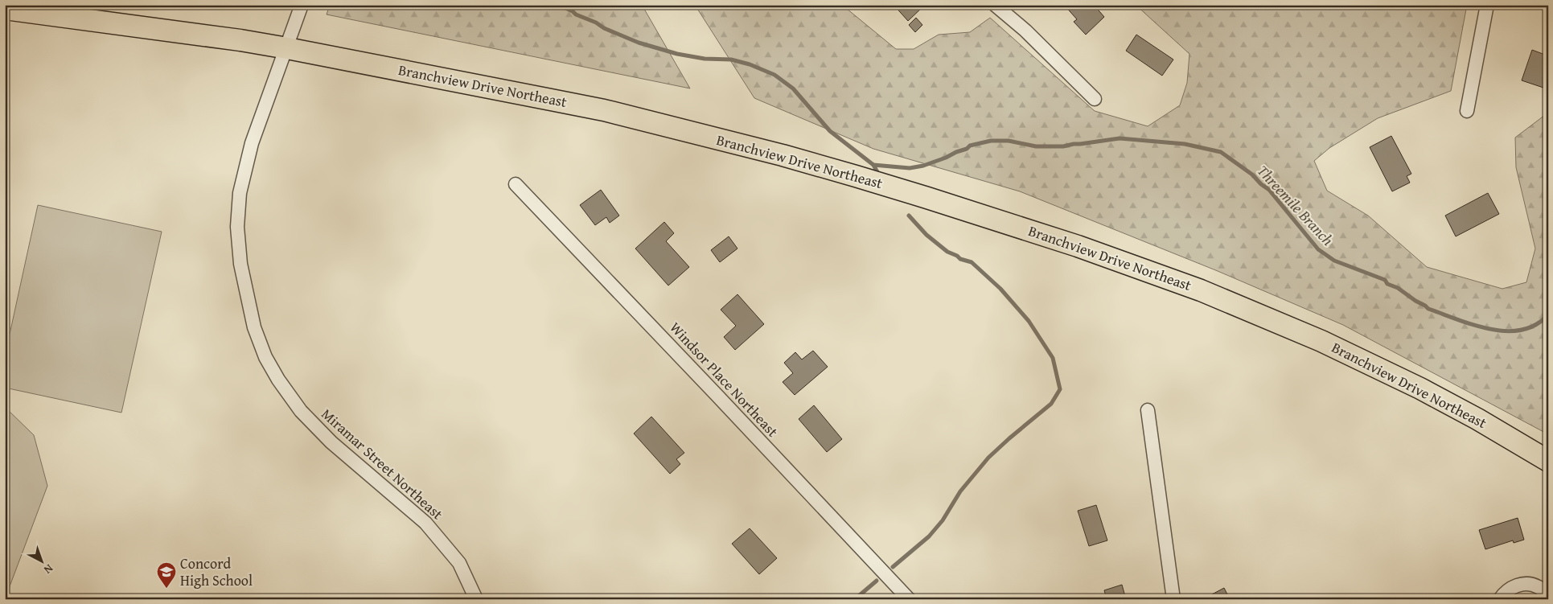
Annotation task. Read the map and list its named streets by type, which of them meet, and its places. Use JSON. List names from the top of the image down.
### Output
{
  "streets": {
    "main road": ["Branchview Drive Northeast"],
    "street": ["Windsor Place Northeast", "Miramar Street Northeast"]
  },
  "crossings": [
    ["Branchview Drive Northeast", "Miramar Street Northeast"]
  ],
  "water": ["Threemile Branch"],
  "places": {
    "school or university": ["Concord High School"]
  },
  "north": "bottom right"
}
